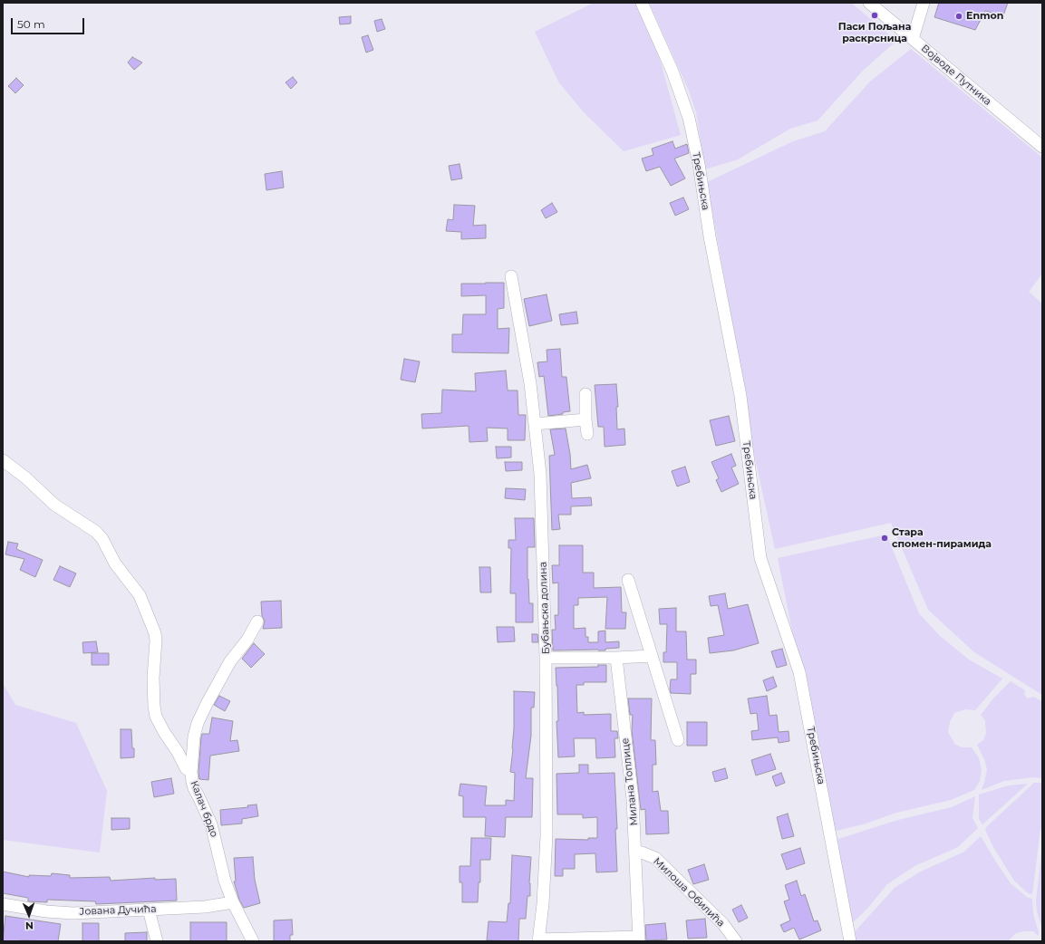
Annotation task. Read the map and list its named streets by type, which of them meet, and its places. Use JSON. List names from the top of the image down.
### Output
{
  "streets": {
    "street": [
      "Војводе Путника",
      "Требињска",
      "Бубањска долина",
      "Милана Топлице",
      "Калач брдо",
      "Милоша Обилића",
      "Јована Дучића"
    ]
  },
  "crossings": [
    ["Милана Топлице", "Милоша Обилића"],
    ["Калач брдо", "Јована Дучића"]
  ],
  "places": ["Паси Пољана раскрсница", "Enmon", "Стара спомен-пирамида"],
  "scale_bar": "50 m",
  "north": "bottom"
}
